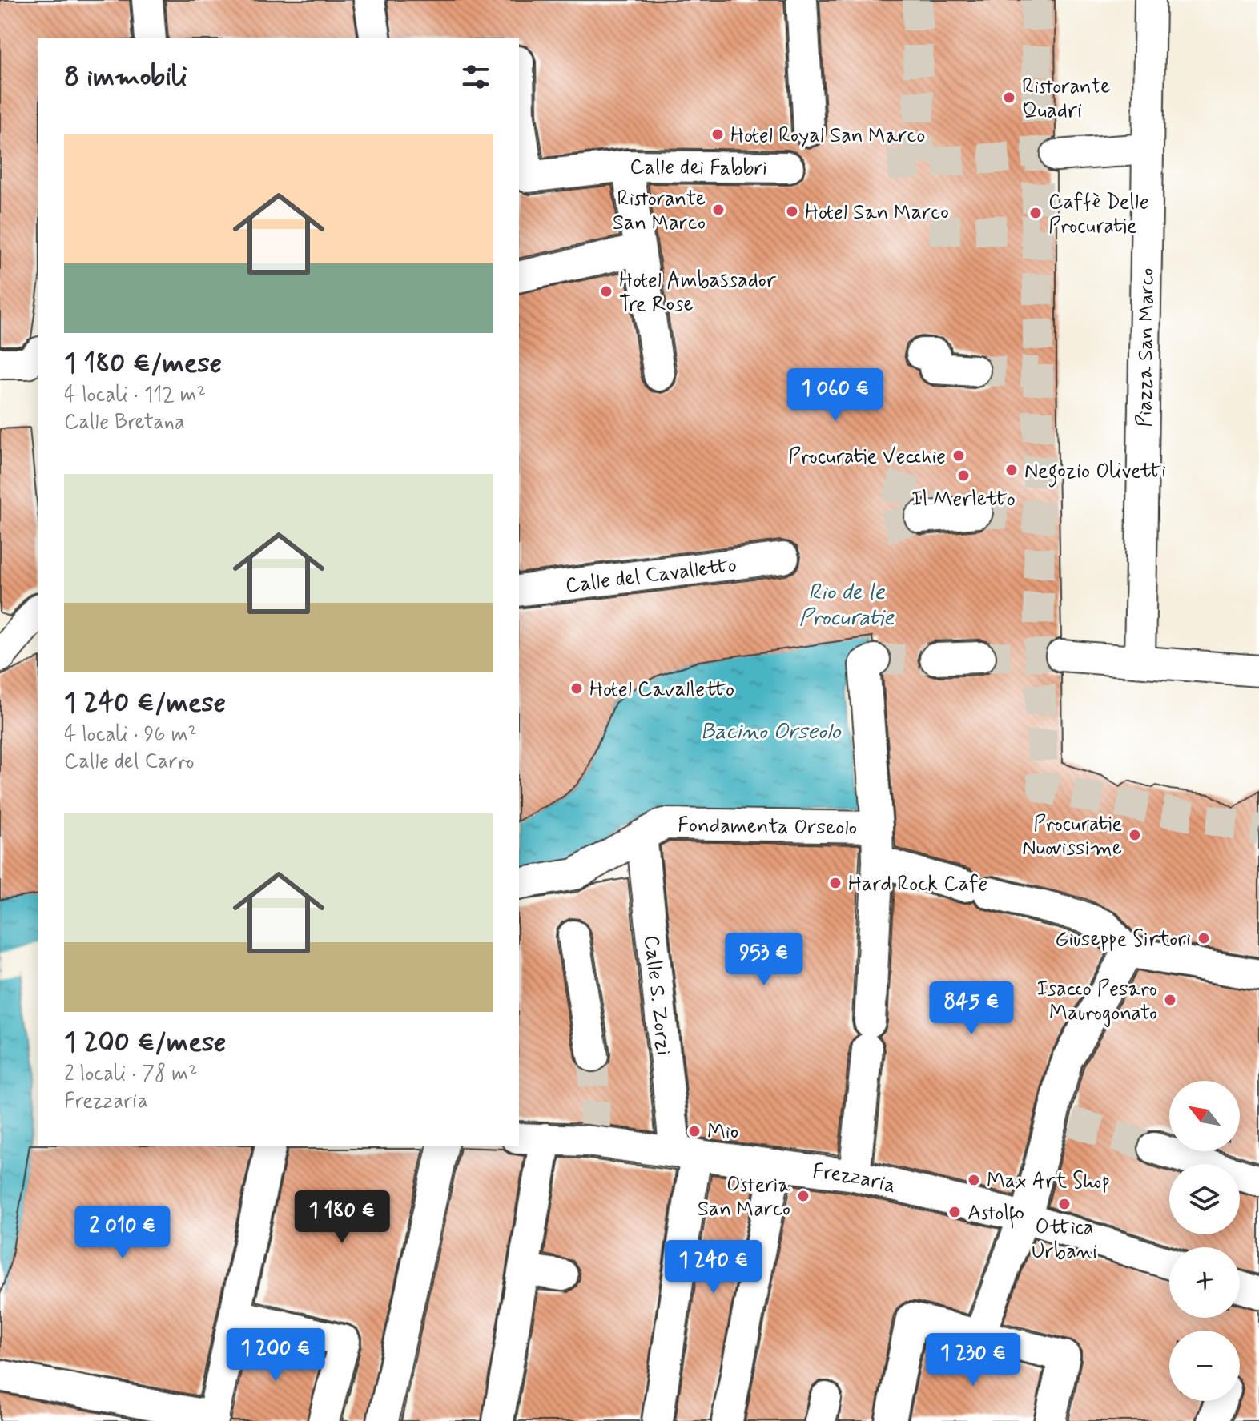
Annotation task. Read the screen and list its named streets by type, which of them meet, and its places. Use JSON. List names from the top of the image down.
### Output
{
  "streets": {
    "street": [
      "Calle dei Fabbri",
      "Piazza San Marco",
      "Calle del Cavalletto",
      "Fondamenta Orseolo",
      "Calle S. Zorzi",
      "Frezzaria"
    ]
  },
  "crossings": [
    ["Fondamenta Orseolo", "Calle S. Zorzi"],
    ["Calle S. Zorzi", "Frezzaria"]
  ],
  "water": ["Rio de le Procuratie", "Bacino Orseolo"],
  "places": [
    "Ristorante Quadri",
    "Hotel Royal San Marco",
    "Ristorante San Marco",
    "Hotel San Marco",
    "Caffè Delle Procuratie",
    "Hotel Ambassador Tre Rose",
    "Procuratie Vecchie",
    "Negozio Olivetti",
    "Il Merletto",
    "Hotel Cavalletto",
    "Procuratie Nuovissime",
    "Hard Rock Cafe",
    "Giuseppe Sirtori",
    "Isacco Pesaro Maurogonato",
    "Mio",
    "Max Art Shop",
    "Osteria San Marco",
    "Ottica Urbani",
    "Astolfo"
  ],
  "north": "top left",
  "page": {
    "heading": "8 immobili",
    "list": [
      {
        "name": "1 180 €/mese",
        "note": "4 locali · 112 m² · Calle Bretana"
      },
      {
        "name": "1 240 €/mese",
        "note": "4 locali · 96 m² · Calle del Carro"
      },
      {
        "name": "1 200 €/mese",
        "note": "2 locali · 78 m² · Frezzaria"
      }
    ],
    "price": [
      "1 060 €",
      "953 €",
      "845 €",
      "1 180 €",
      "2 010 €",
      "1 240 €",
      "1 200 €",
      "1 230 €"
    ],
    "map_buttons": ["+", "−"]
  }
}
